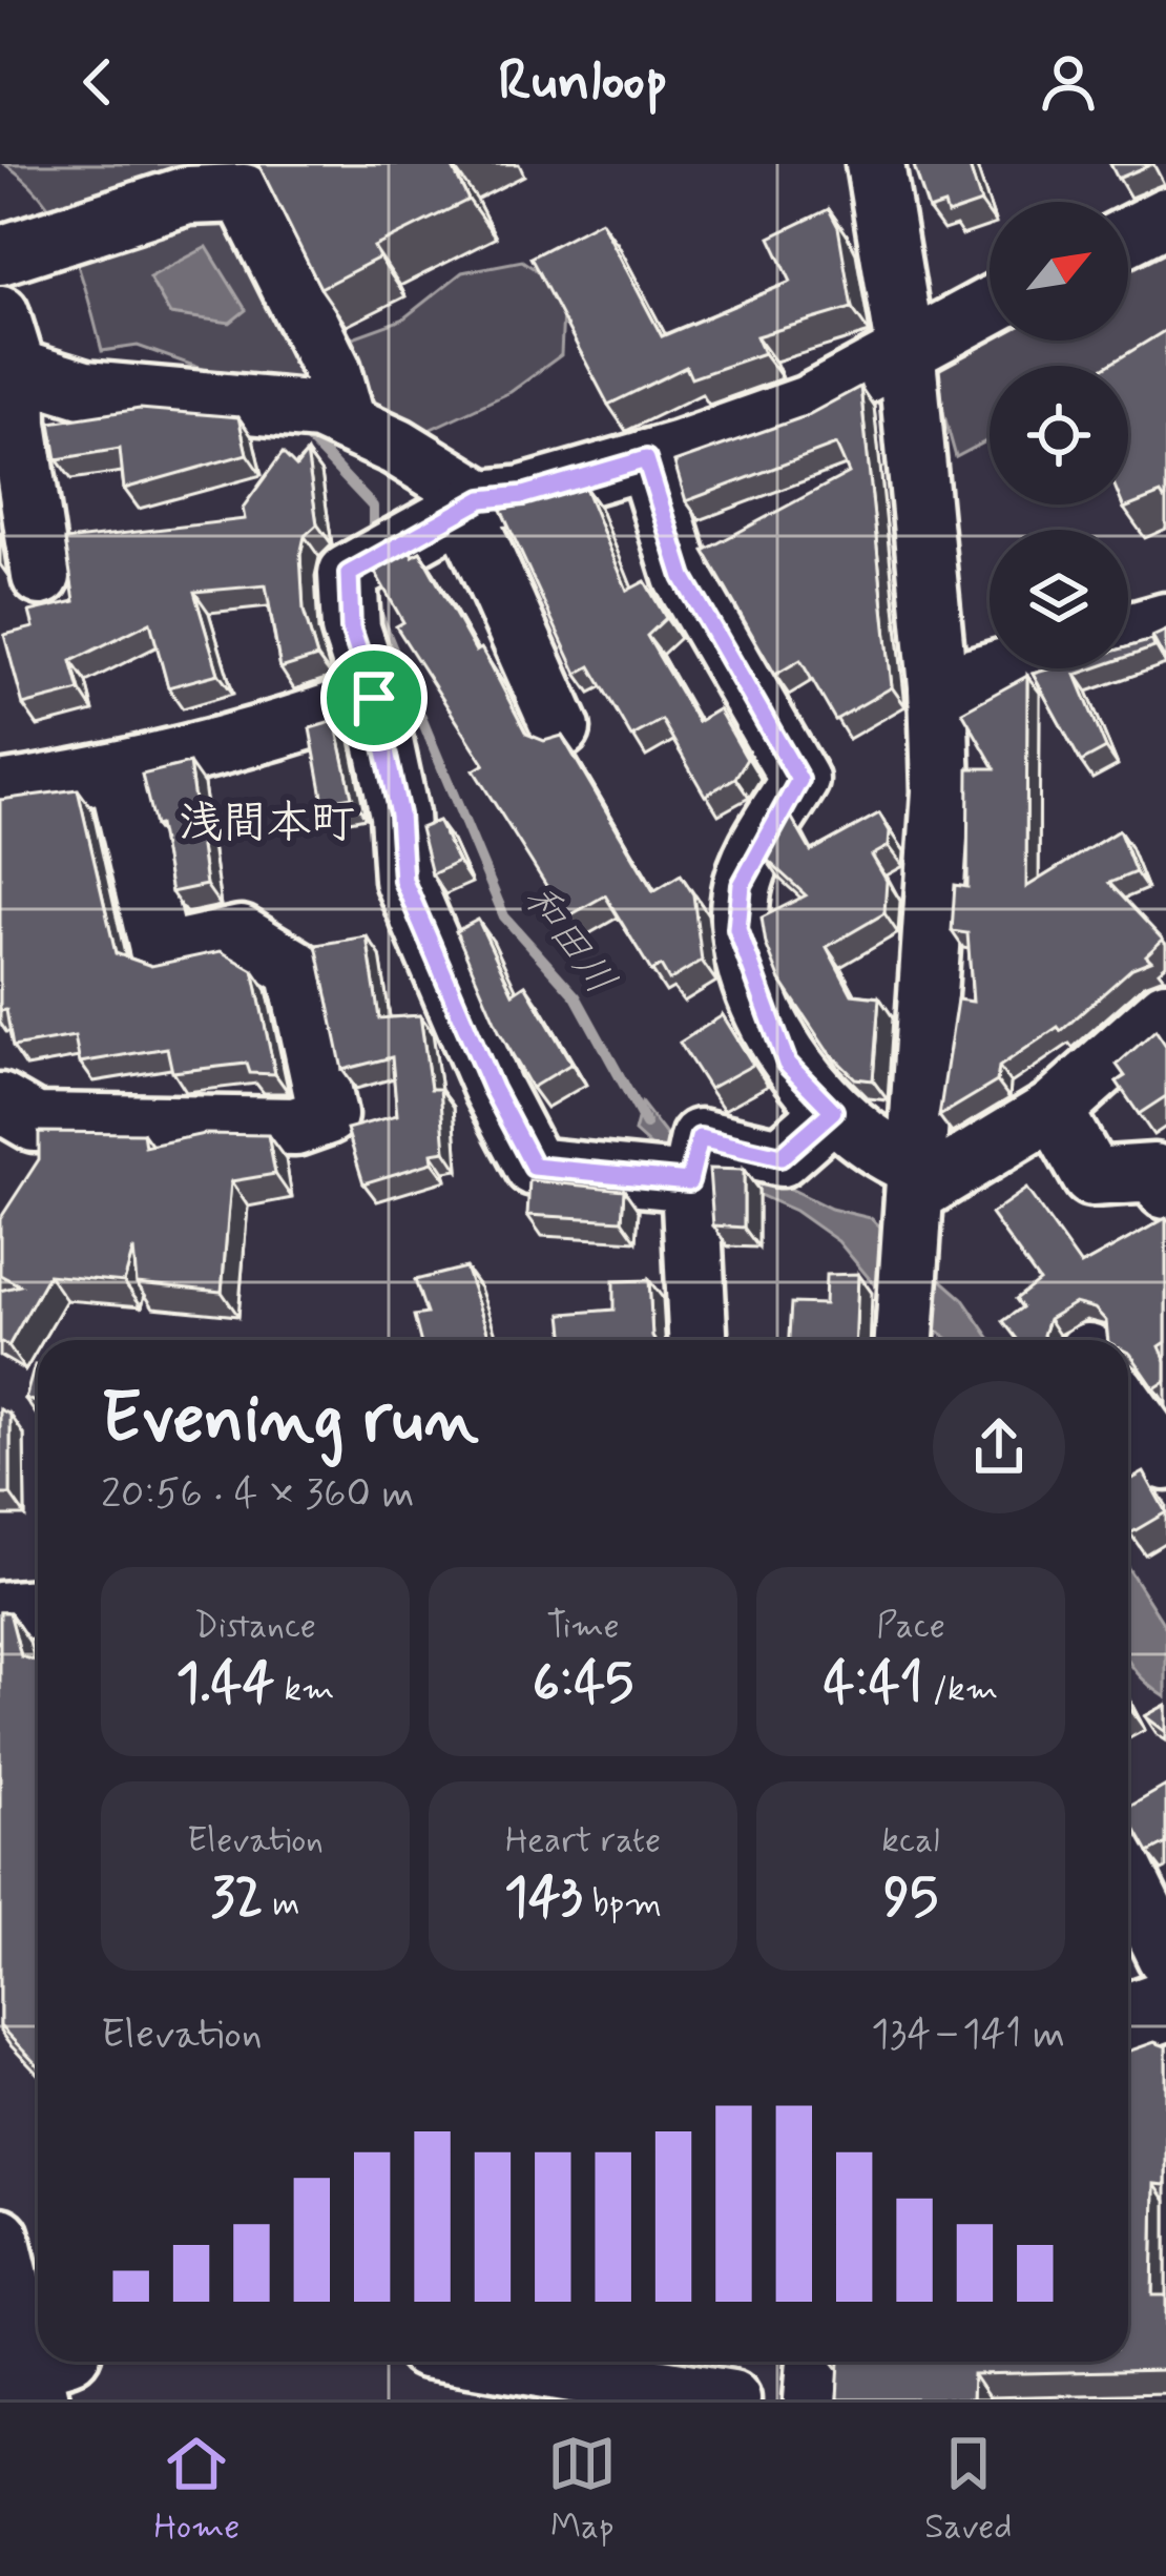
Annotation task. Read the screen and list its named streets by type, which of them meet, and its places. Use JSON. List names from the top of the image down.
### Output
{
  "districts": ["浅間本町"],
  "water": ["和田川"],
  "north": "top right",
  "page": {
    "header": "Runloop",
    "heading": ["Evening run", "20:56 · 4 × 360 m"],
    "stats": [
      ["Distance", "1.44 km"],
      ["Time", "6:45"],
      ["Pace", "4:41 /km"],
      ["Elevation", "32 m"],
      ["Heart rate", "143 bpm"],
      ["kcal", "95"]
    ],
    "chart": ["Elevation", "134–141 m"],
    "tabs": ["Home", "Map", "Saved"]
  }
}
